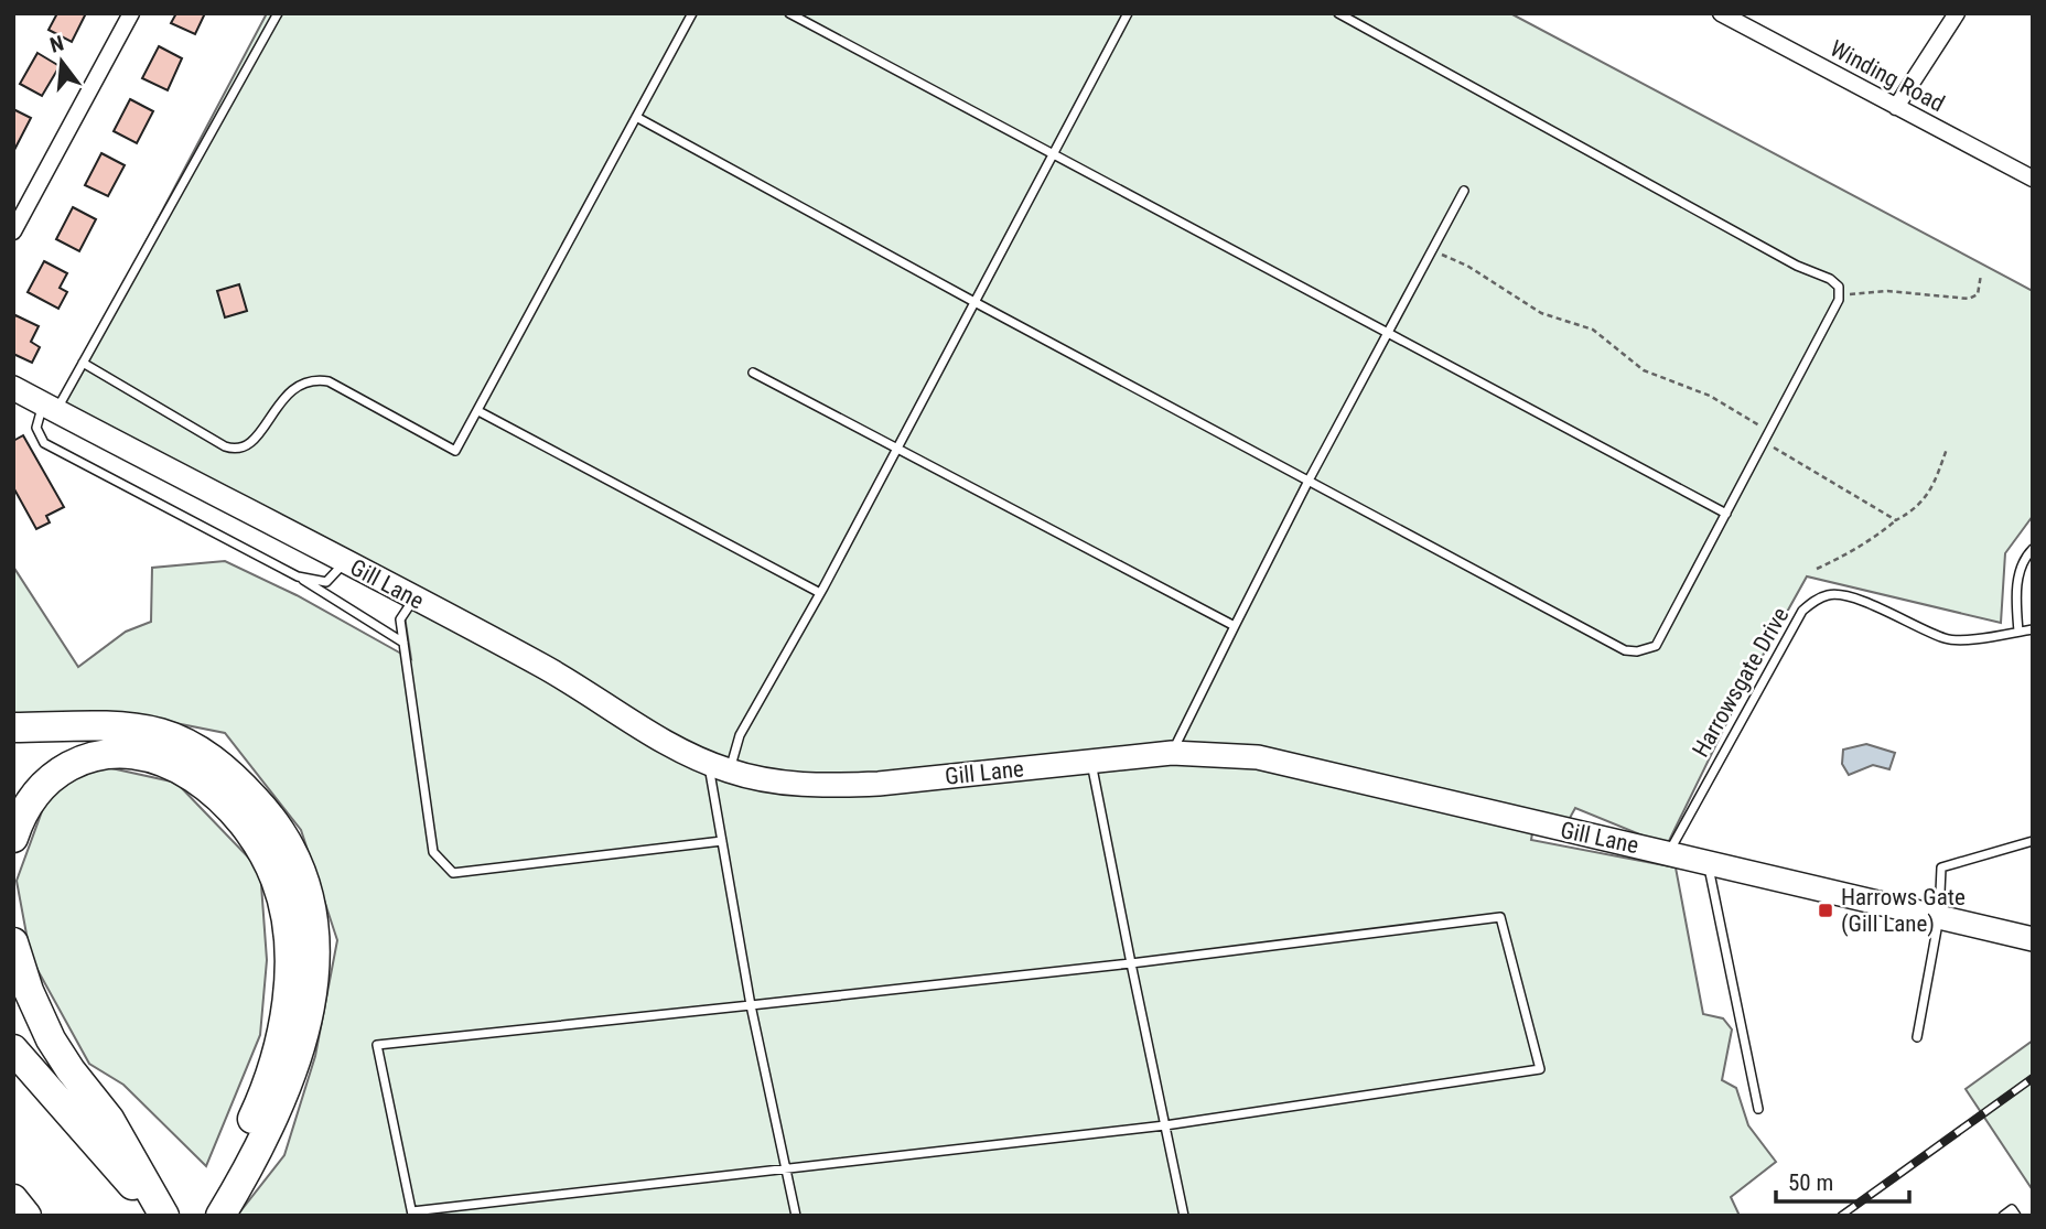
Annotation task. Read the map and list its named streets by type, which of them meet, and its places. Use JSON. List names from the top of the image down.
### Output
{
  "streets": {
    "street": ["Winding Road", "Gill Lane"],
    "lane": ["Harrowsgate Drive"]
  },
  "crossings": [
    ["Gill Lane", "Harrowsgate Drive"]
  ],
  "places": {
    "transit": ["Harrows Gate (Gill Lane)"]
  },
  "scale_bar": "50 m",
  "north": "top"
}
